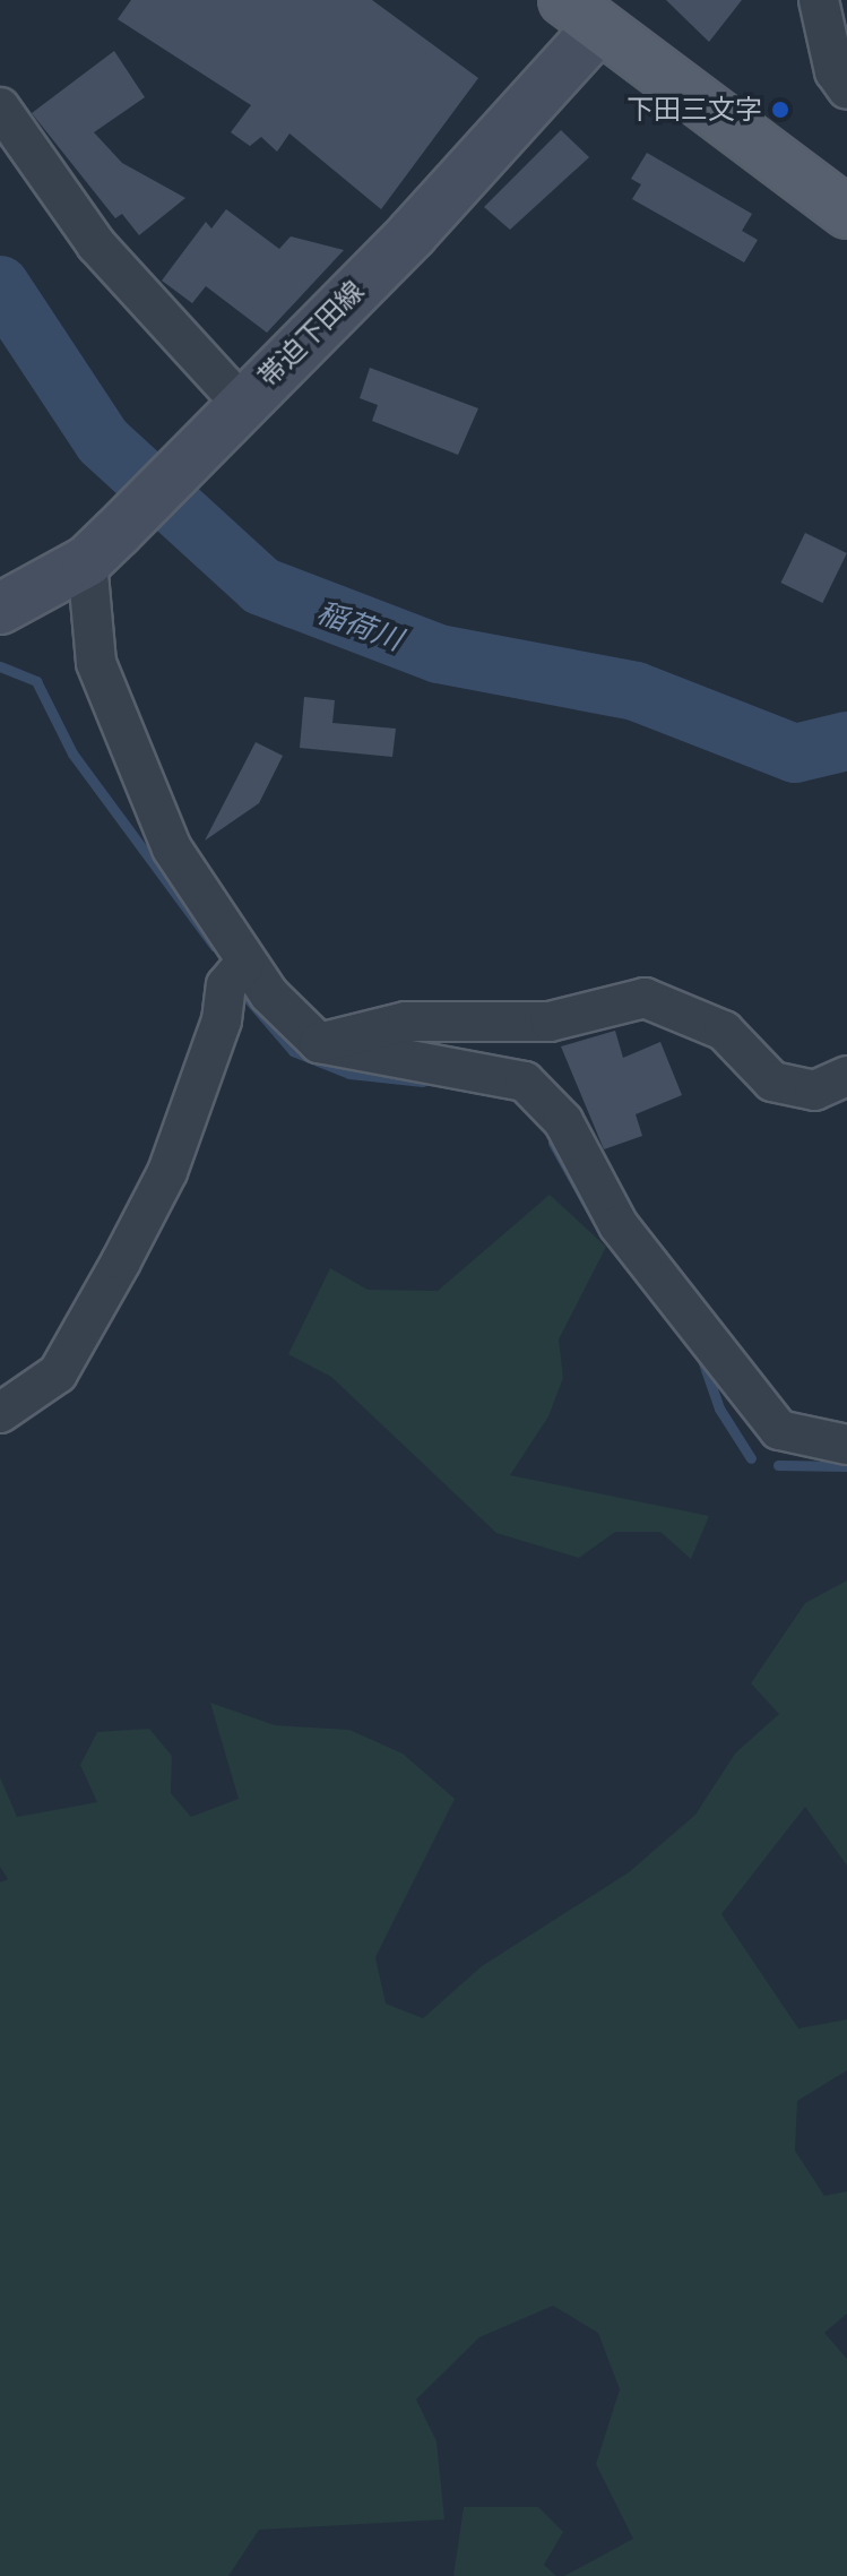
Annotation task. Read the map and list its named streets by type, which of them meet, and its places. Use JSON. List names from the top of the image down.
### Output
{
  "streets": {
    "main road": ["帯迫下田線"]
  },
  "water": ["稲荷川"],
  "places": ["下田三文字"]
}
